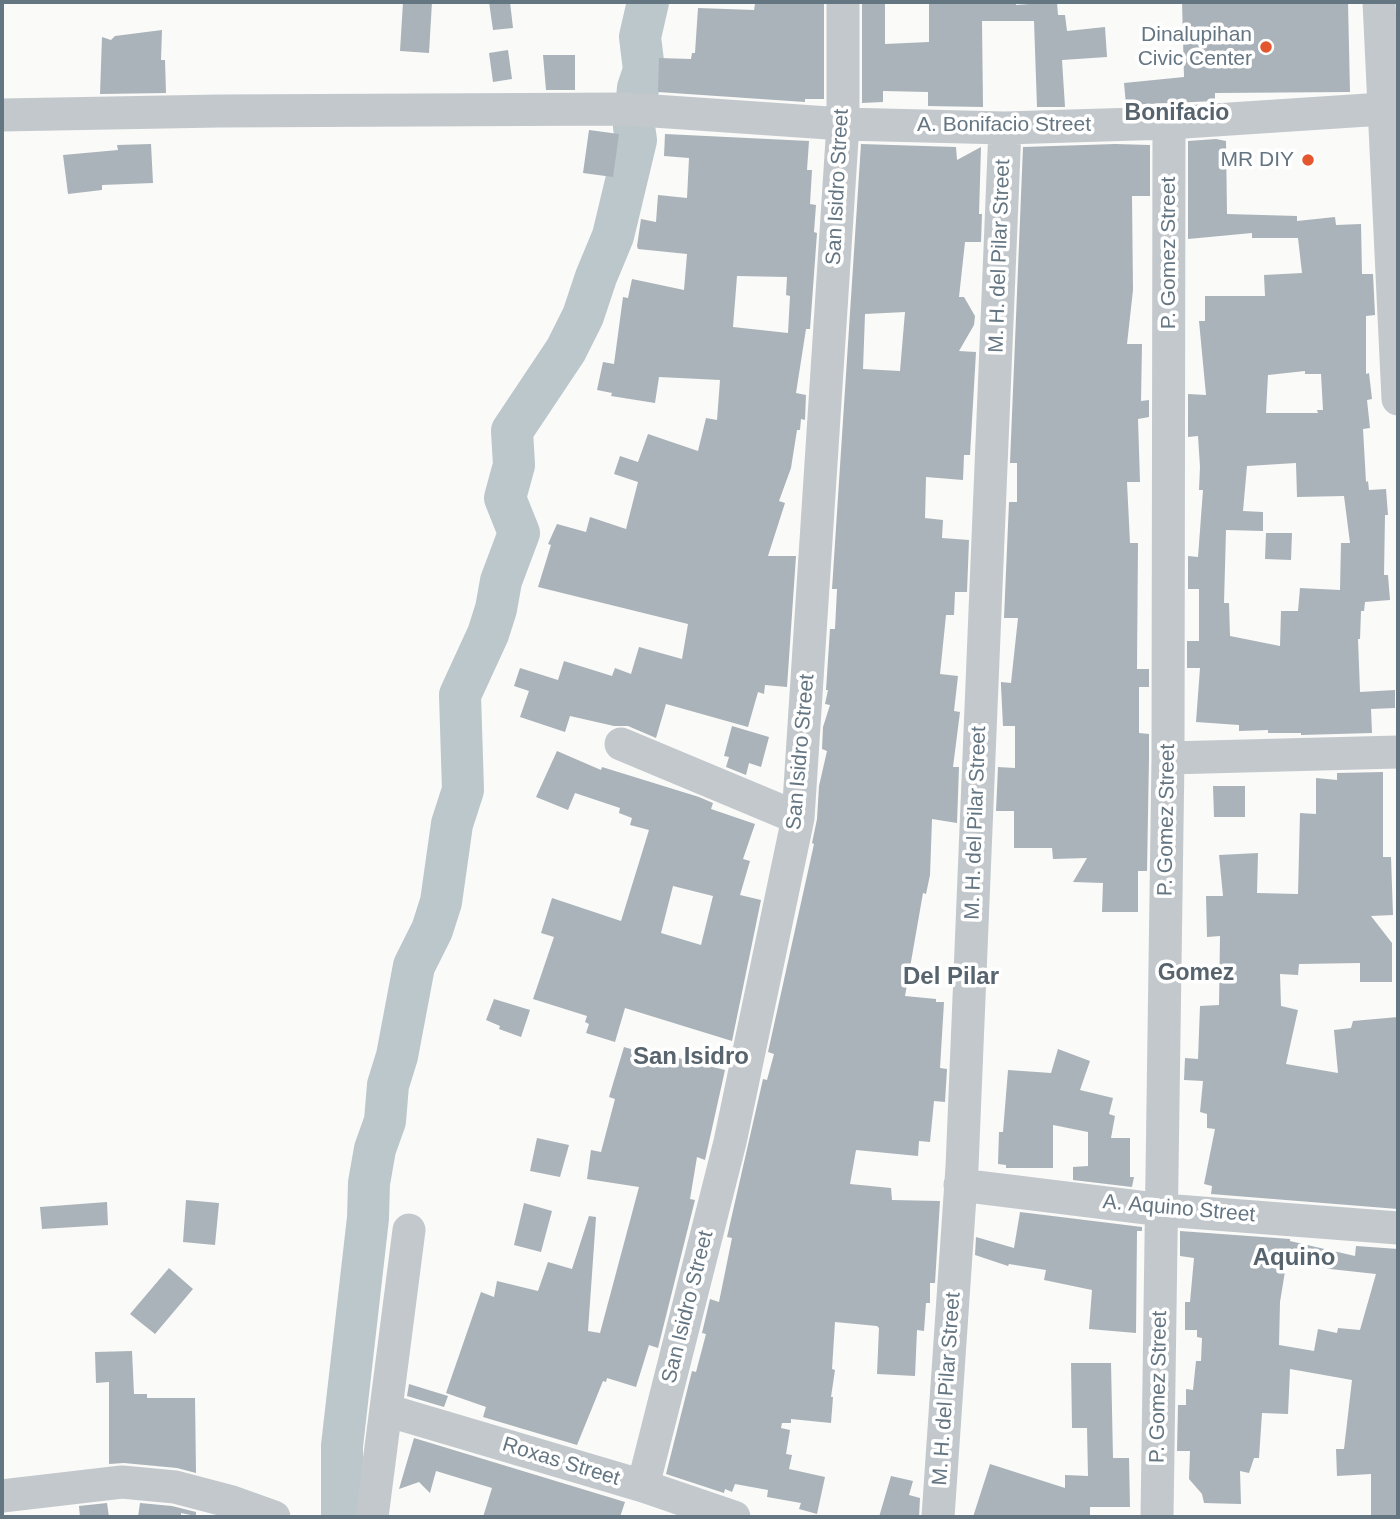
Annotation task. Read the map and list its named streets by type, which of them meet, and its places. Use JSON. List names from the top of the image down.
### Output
{
  "streets": {
    "street": [
      "A. Bonifacio Street",
      "San Isidro Street",
      "P. Gomez Street",
      "M. H. del Pilar Street",
      "A. Aquino Street",
      "Roxas Street"
    ]
  },
  "crossings": [
    ["A. Bonifacio Street", "San Isidro Street"],
    ["A. Bonifacio Street", "P. Gomez Street"],
    ["A. Bonifacio Street", "M. H. del Pilar Street"],
    ["San Isidro Street", "Roxas Street"],
    ["P. Gomez Street", "A. Aquino Street"],
    ["M. H. del Pilar Street", "A. Aquino Street"]
  ],
  "districts": [
    "Bonifacio",
    "Gomez",
    "Del Pilar",
    "San Isidro",
    "Aquino"
  ],
  "places": ["Dinalupihan Civic Center", "MR DIY"]
}
